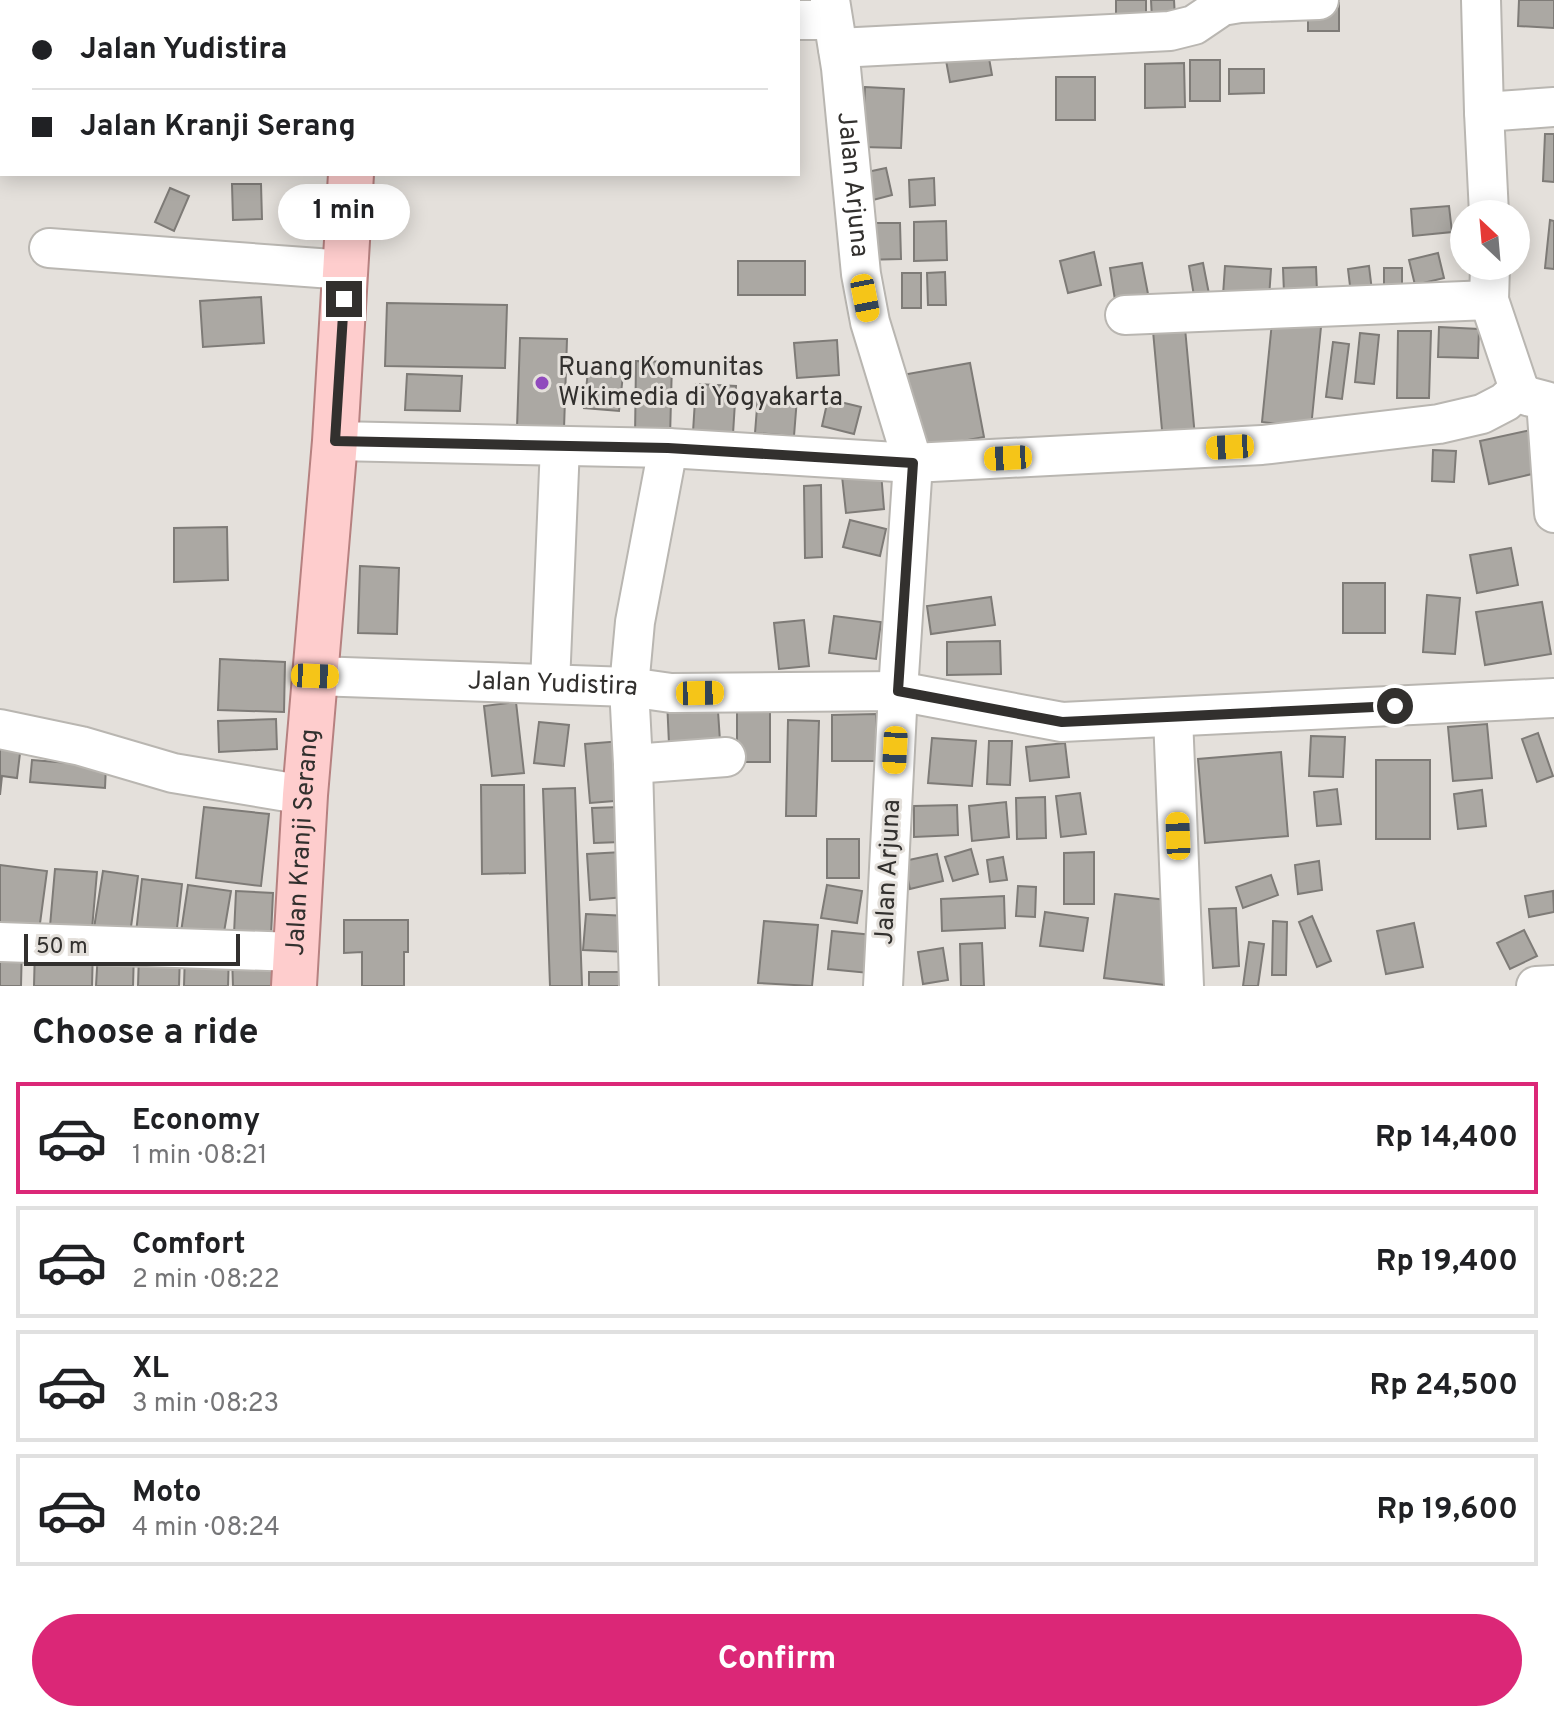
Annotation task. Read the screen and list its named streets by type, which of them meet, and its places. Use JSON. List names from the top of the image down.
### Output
{
  "streets": {
    "main road": ["Jalan Kranji Serang"],
    "street": ["Jalan Arjuna", "Jalan Yudistira"]
  },
  "crossings": [
    ["Jalan Arjuna", "Jalan Yudistira"],
    ["Jalan Yudistira", "Jalan Kranji Serang"]
  ],
  "places": ["Ruang Komunitas Wikimedia di Yogyakarta"],
  "scale_bar": "50 m",
  "north": "top left",
  "page": {
    "banner": ["Jalan Yudistira", "Jalan Kranji Serang"],
    "bubble": "1 min",
    "scale": "50 m",
    "heading": "Choose a ride",
    "list": [
      {
        "name": "Economy",
        "note": "1 min · 08:21",
        "value": "Rp 14,400"
      },
      {
        "name": "Comfort",
        "note": "2 min · 08:22",
        "value": "Rp 19,400"
      },
      {
        "name": "XL",
        "note": "3 min · 08:23",
        "value": "Rp 24,500"
      },
      {
        "name": "Moto",
        "note": "4 min · 08:24",
        "value": "Rp 19,600"
      }
    ],
    "buttons": "Confirm"
  }
}
